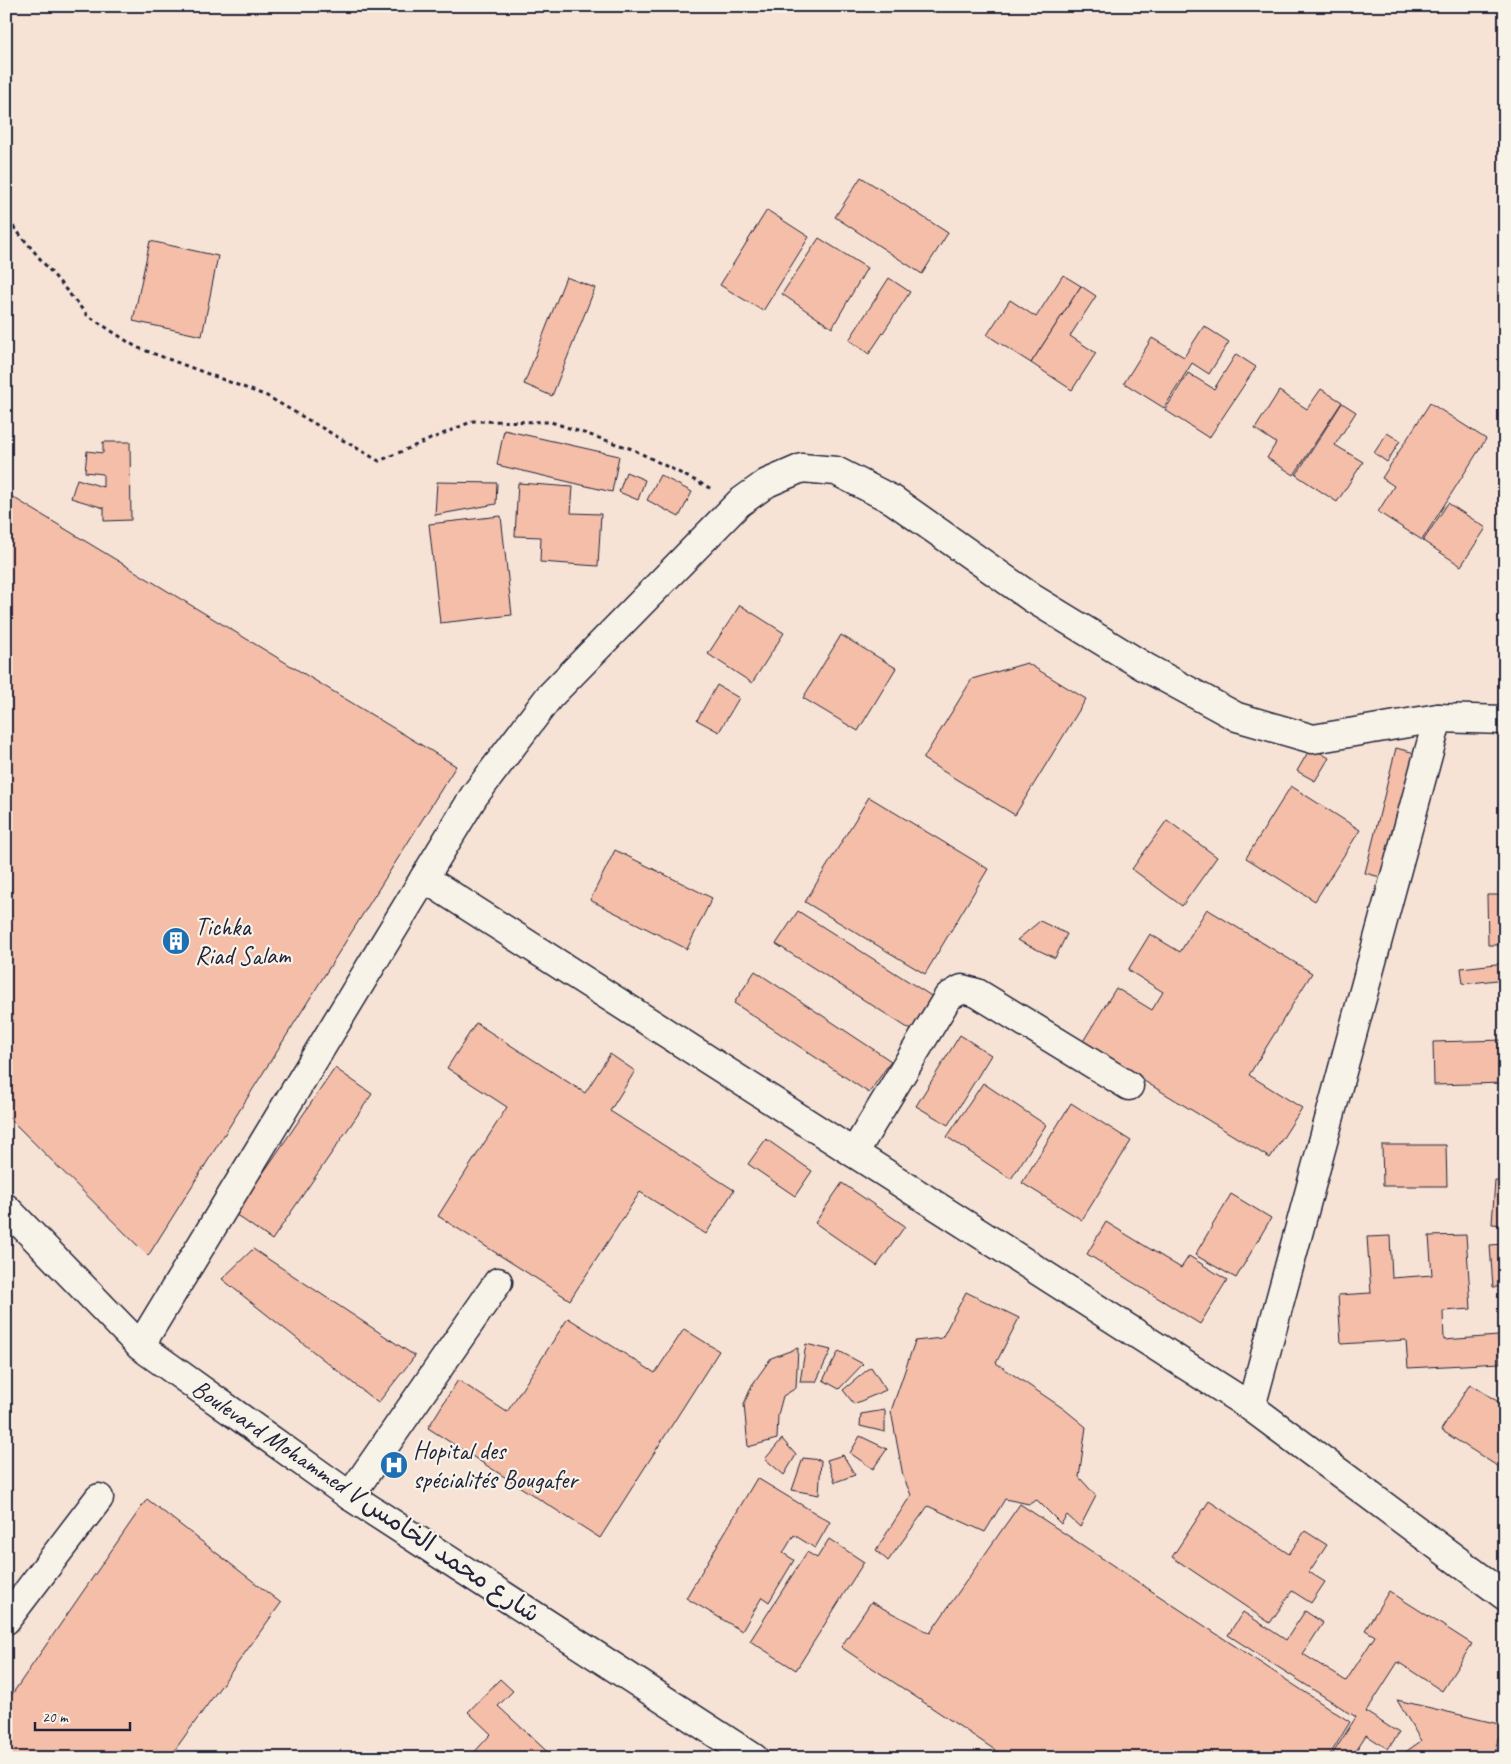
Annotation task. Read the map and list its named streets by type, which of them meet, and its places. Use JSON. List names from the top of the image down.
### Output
{
  "streets": {
    "street": ["Boulevard Mohammed V شارع محمد الخامس"]
  },
  "places": {
    "building": ["Tichka Riad Salam"],
    "hospital": ["Hopital des spécialités Bougafer"]
  },
  "scale_bar": "20 m"
}
